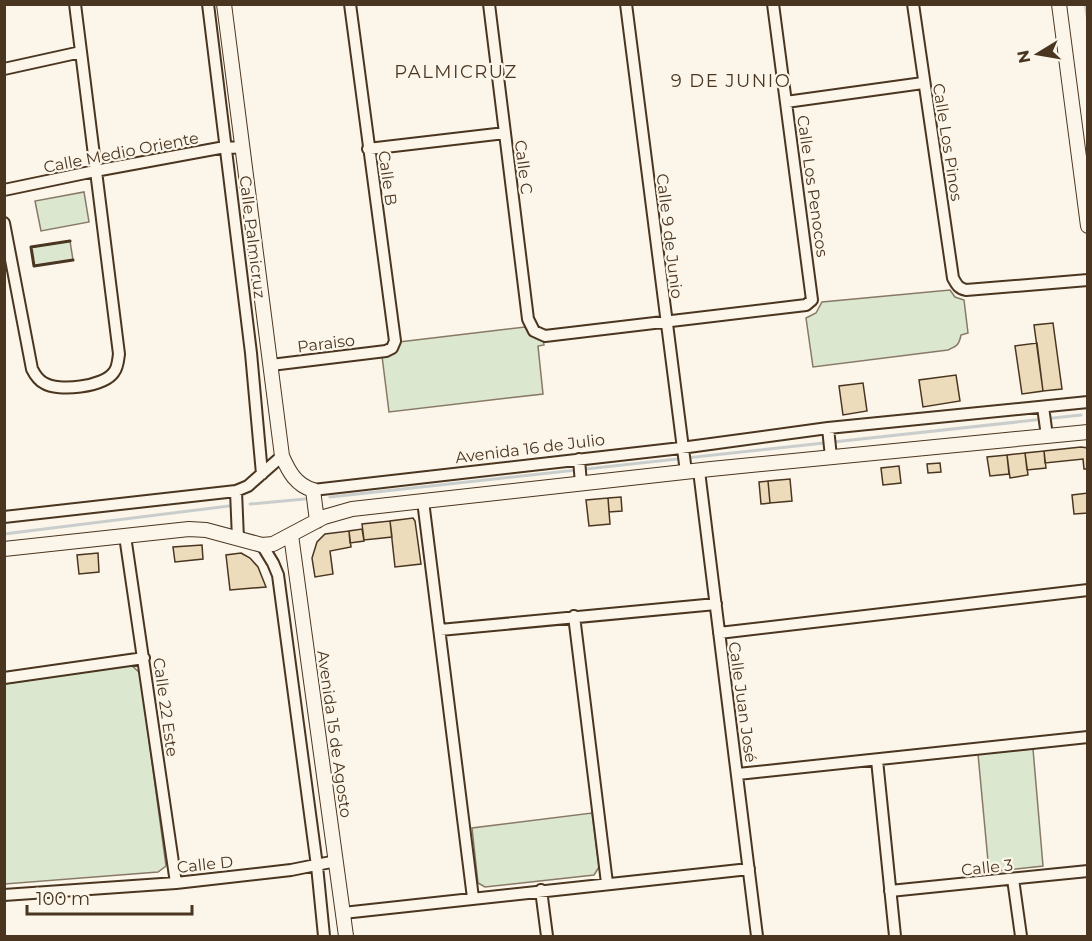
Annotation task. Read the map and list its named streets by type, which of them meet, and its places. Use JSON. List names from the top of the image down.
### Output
{
  "streets": {
    "street": [
      "Calle Los Pinos",
      "Calle Medio Oriente",
      "Calle C",
      "Calle B",
      "Calle Los Penocos",
      "Calle 9 de Junio",
      "Calle Palmicruz",
      "Paraiso",
      "Avenida 16 de Julio",
      "Calle Juan José",
      "Calle 22 Este",
      "Avenida 15 de Agosto",
      "Calle D",
      "Calle 3"
    ]
  },
  "crossings": [
    ["Calle Medio Oriente", "Calle Palmicruz"],
    ["Calle C", "Calle Los Penocos"],
    ["Calle C", "Calle 9 de Junio"],
    ["Calle B", "Paraiso"],
    ["Calle Los Penocos", "Calle 9 de Junio"],
    ["Calle 9 de Junio", "Avenida 16 de Julio"],
    ["Calle 9 de Junio", "Calle Juan José"],
    ["Calle Palmicruz", "Paraiso"],
    ["Avenida 16 de Julio", "Calle Juan José"],
    ["Avenida 16 de Julio", "Avenida 15 de Agosto"],
    ["Calle 22 Este", "Calle D"],
    ["Avenida 15 de Agosto", "Calle D"]
  ],
  "districts": ["PALMICRUZ", "9 DE JUNIO"],
  "scale_bar": "100 m",
  "north": "left"
}
